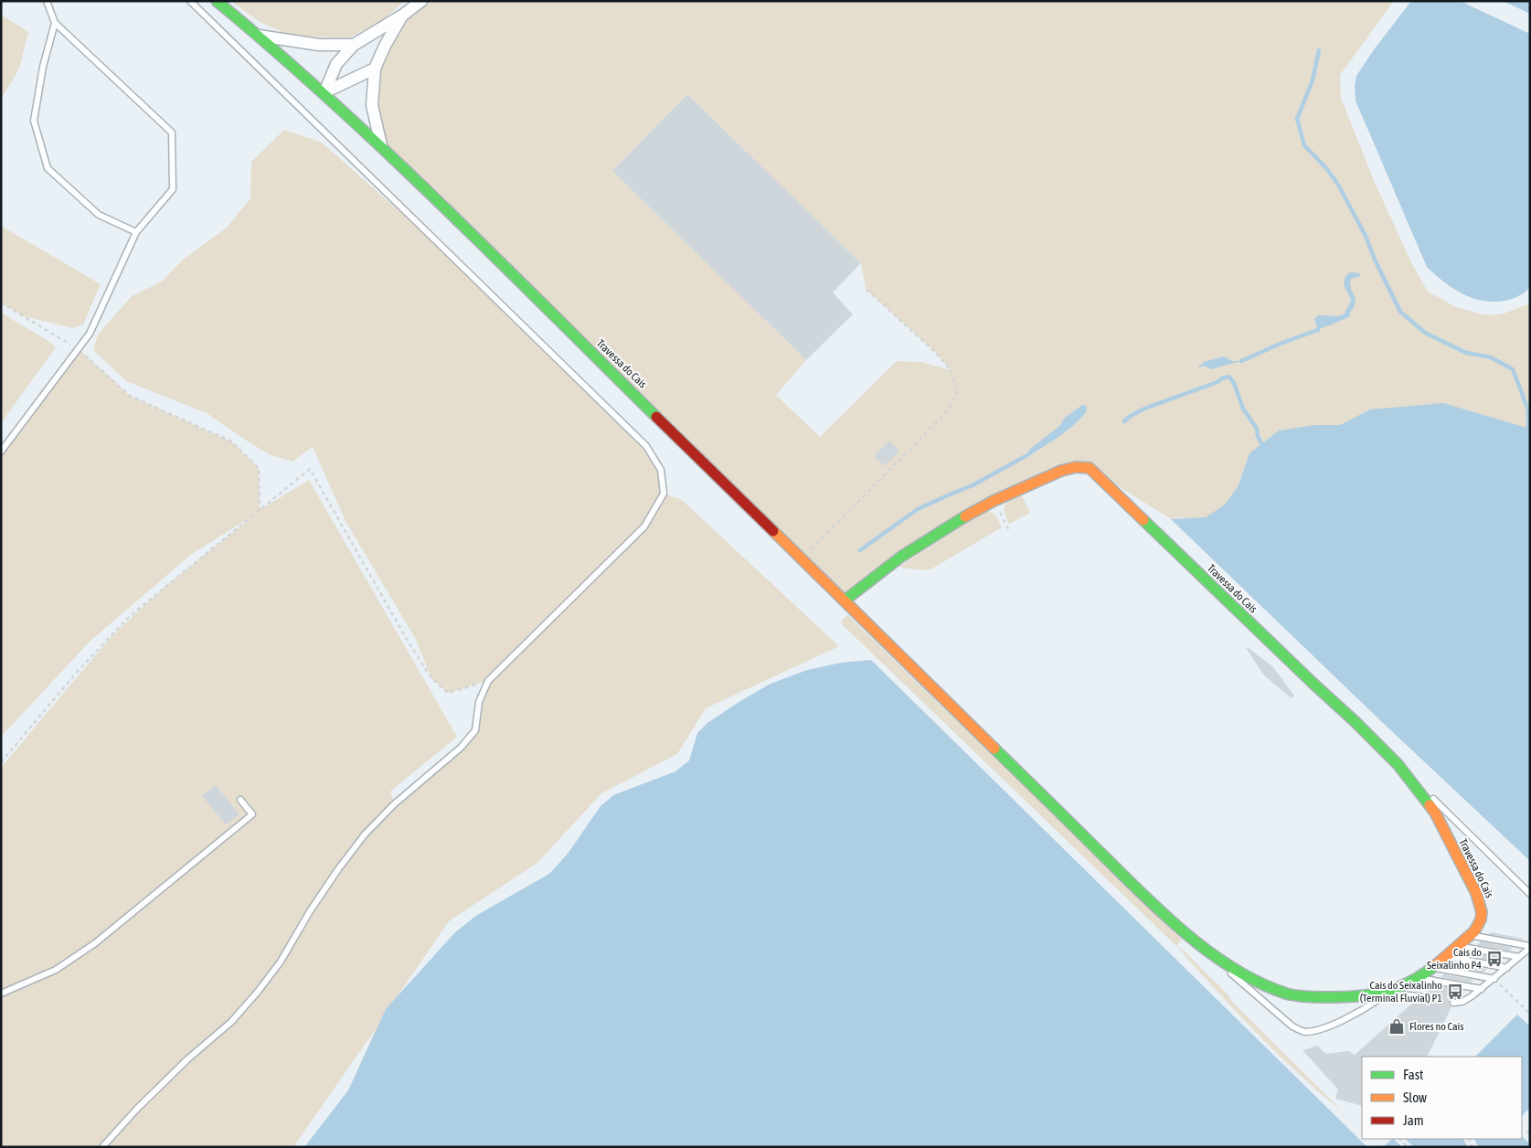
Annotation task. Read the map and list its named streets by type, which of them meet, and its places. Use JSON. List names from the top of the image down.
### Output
{
  "streets": {
    "street": ["Travessa do Cais"]
  },
  "places": {
    "bus stop": ["Cais do Seixalinho P4", "Cais do Seixalinho (Terminal Fluvial) P1"],
    "shop": ["Flores no Cais"]
  },
  "legend": ["Fast", "Slow", "Jam"]
}
